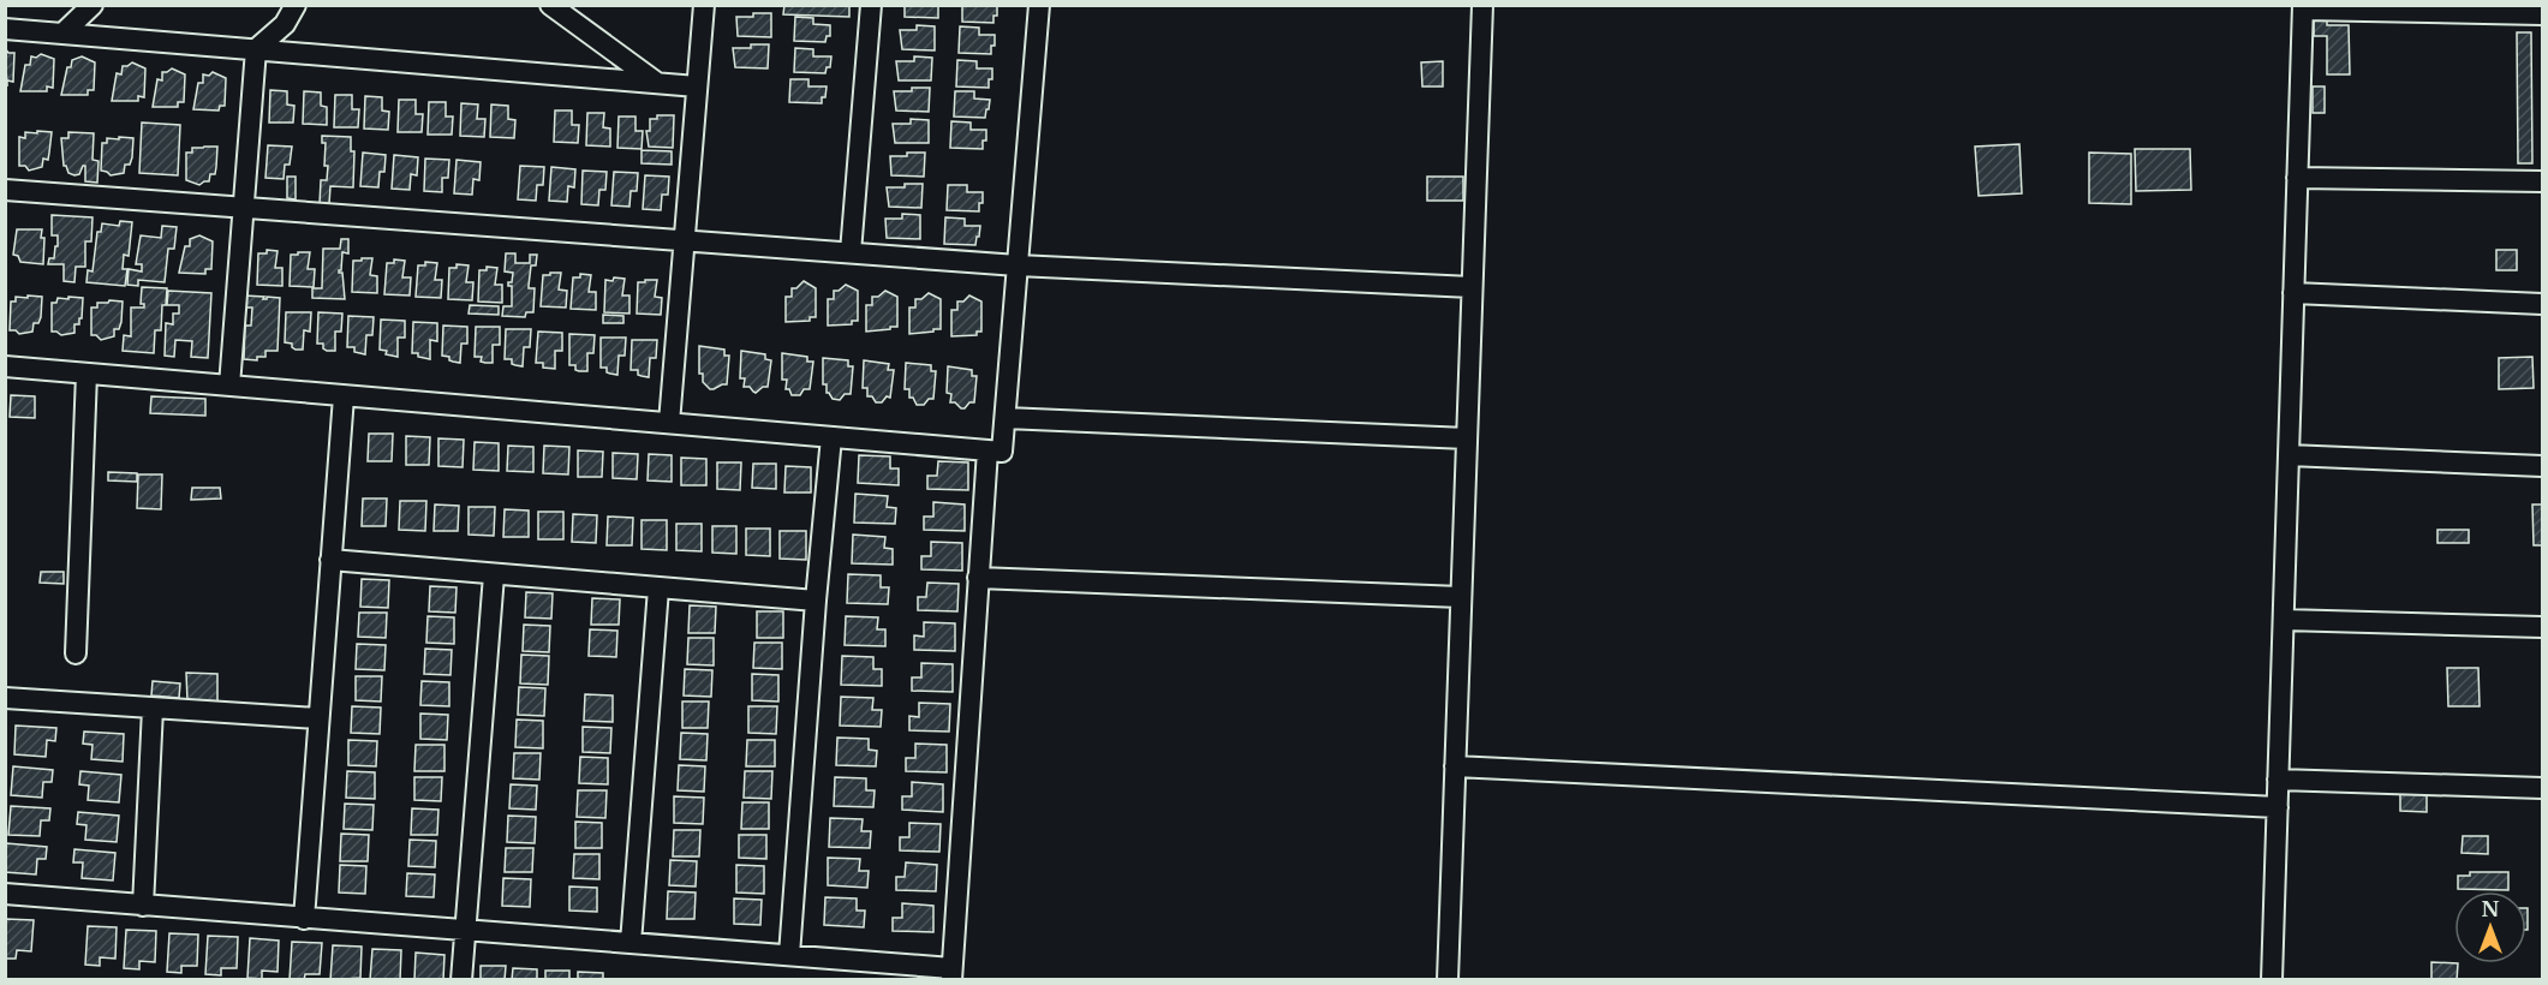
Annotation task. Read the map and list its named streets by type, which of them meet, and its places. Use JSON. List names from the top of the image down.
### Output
{
  "north": "top"
}
